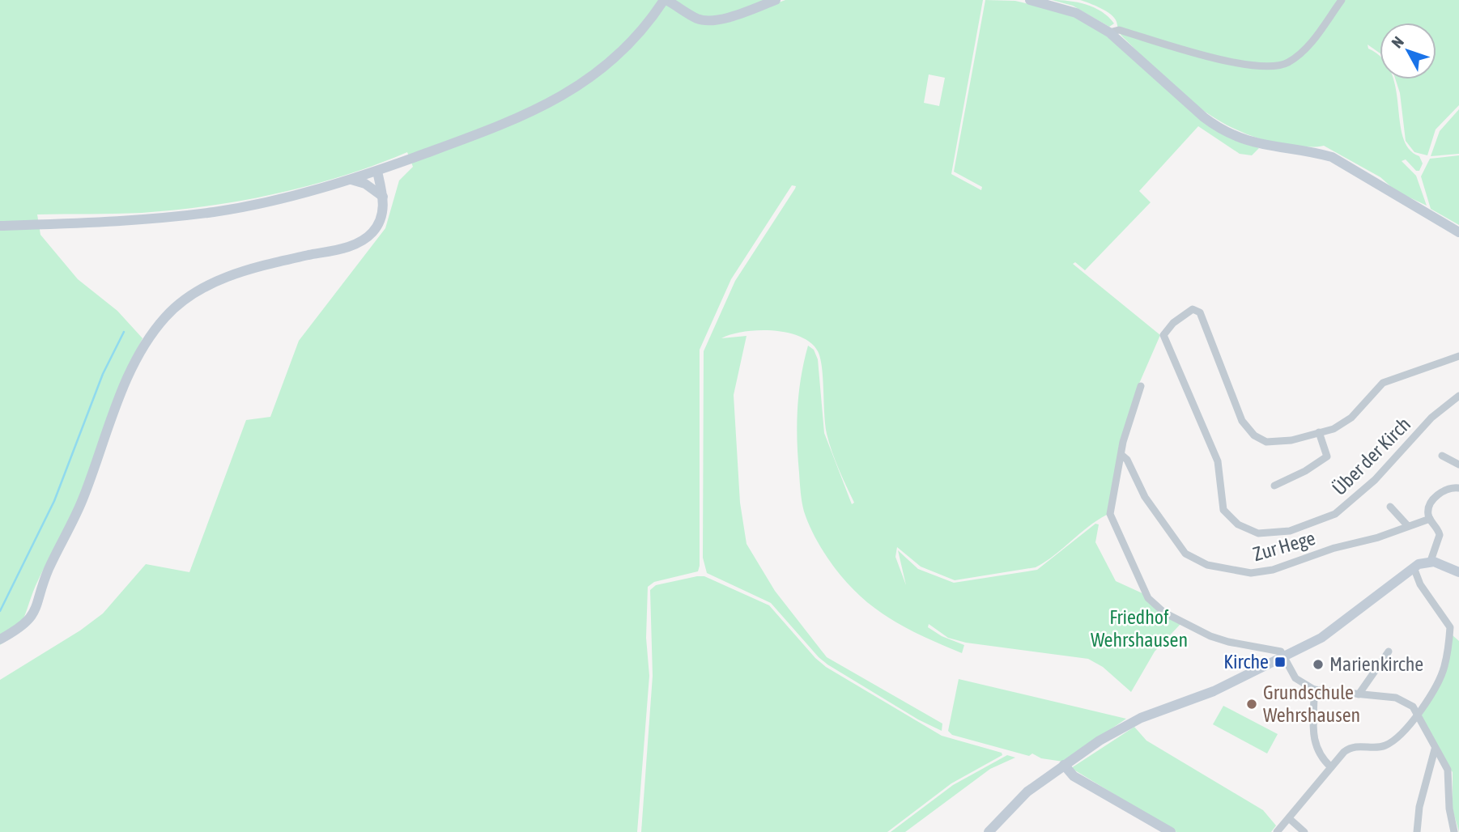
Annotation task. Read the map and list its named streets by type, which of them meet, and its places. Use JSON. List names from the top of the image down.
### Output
{
  "streets": {
    "street": ["Über der Kirch", "Zur Hege"]
  },
  "parks": ["Friedhof Wehrshausen"],
  "places": {
    "transit": ["Kirche"],
    "other": ["Marienkirche", "Grundschule Wehrshausen"]
  },
  "north": "top left"
}
